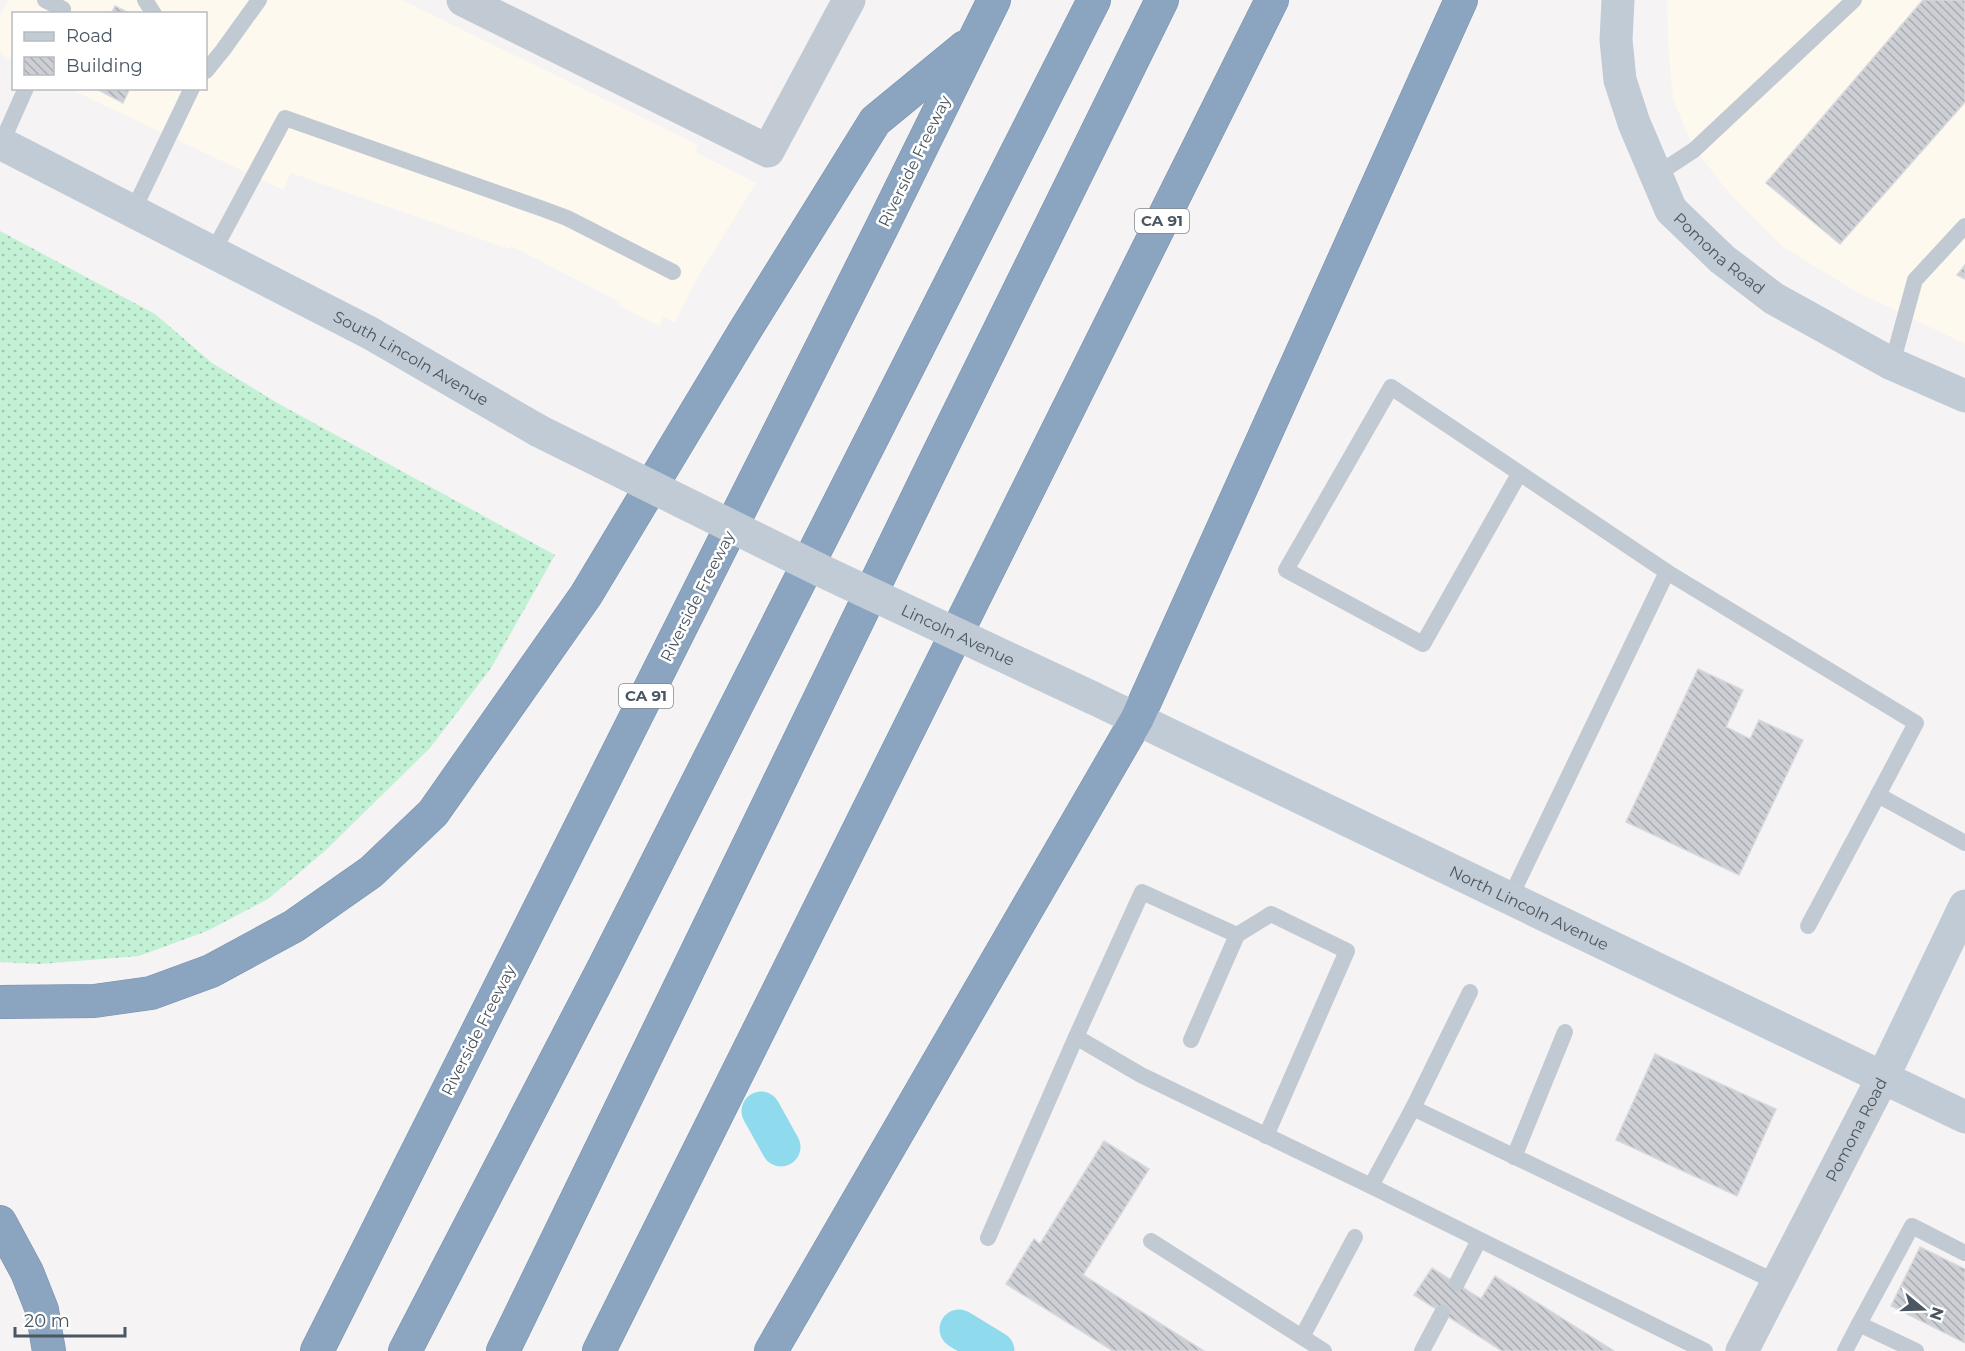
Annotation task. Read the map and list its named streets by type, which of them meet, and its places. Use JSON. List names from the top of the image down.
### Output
{
  "streets": {
    "highway": ["Riverside Freeway", "CA 91"],
    "main road": [
      "Pomona Road",
      "South Lincoln Avenue",
      "Lincoln Avenue",
      "North Lincoln Avenue"
    ]
  },
  "crossings": [
    ["Pomona Road", "North Lincoln Avenue"],
    ["South Lincoln Avenue", "Lincoln Avenue"],
    ["Lincoln Avenue", "North Lincoln Avenue"]
  ],
  "legend": ["Road", "Building"],
  "scale_bar": "20 m",
  "north": "right"
}
